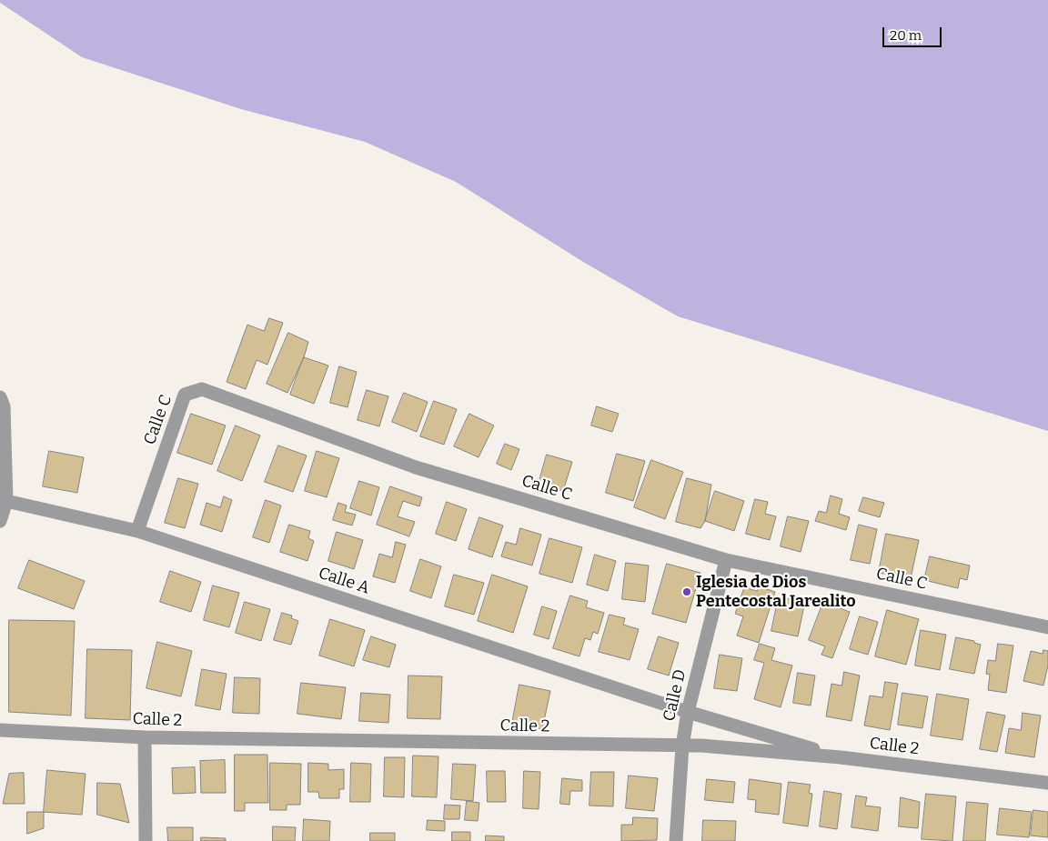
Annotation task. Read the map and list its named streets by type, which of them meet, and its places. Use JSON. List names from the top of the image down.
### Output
{
  "streets": {
    "street": [
      "Calle C",
      "Calle A",
      "Calle D",
      "Calle 2"
    ]
  },
  "crossings": [
    ["Calle C", "Calle A"],
    ["Calle C", "Calle D"],
    ["Calle A", "Calle D"],
    ["Calle A", "Calle 2"],
    ["Calle D", "Calle 2"]
  ],
  "places": ["Iglesia de Dios Pentecostal Jarealito"],
  "scale_bar": "20 m"
}
